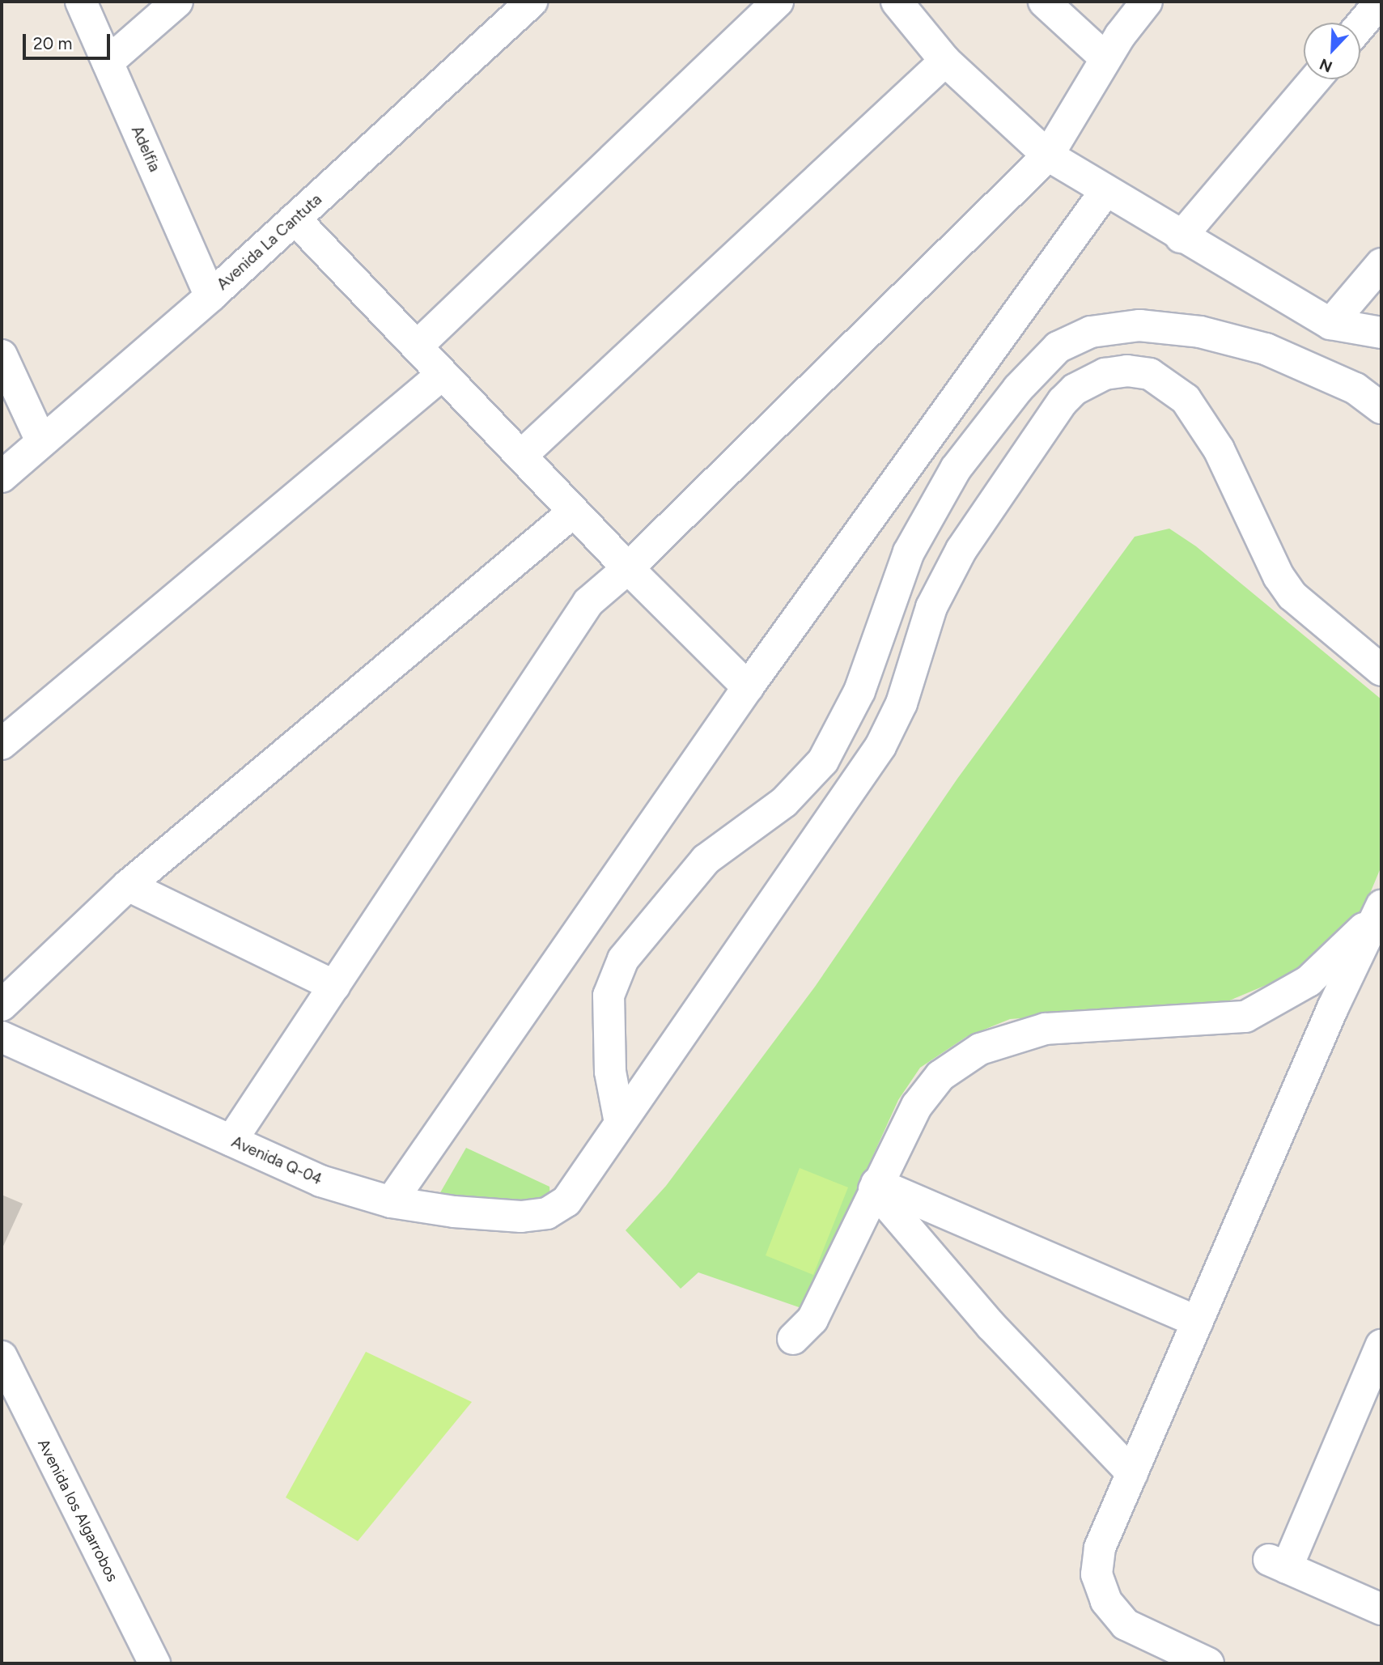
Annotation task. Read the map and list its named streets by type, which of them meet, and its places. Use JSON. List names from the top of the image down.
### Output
{
  "streets": {
    "street": [
      "Adelfia",
      "Avenida La Cantuta",
      "Avenida Q-04",
      "Avenida los Algarrobos"
    ]
  },
  "crossings": [
    ["Adelfia", "Avenida La Cantuta"]
  ],
  "scale_bar": "20 m",
  "north": "bottom left"
}
